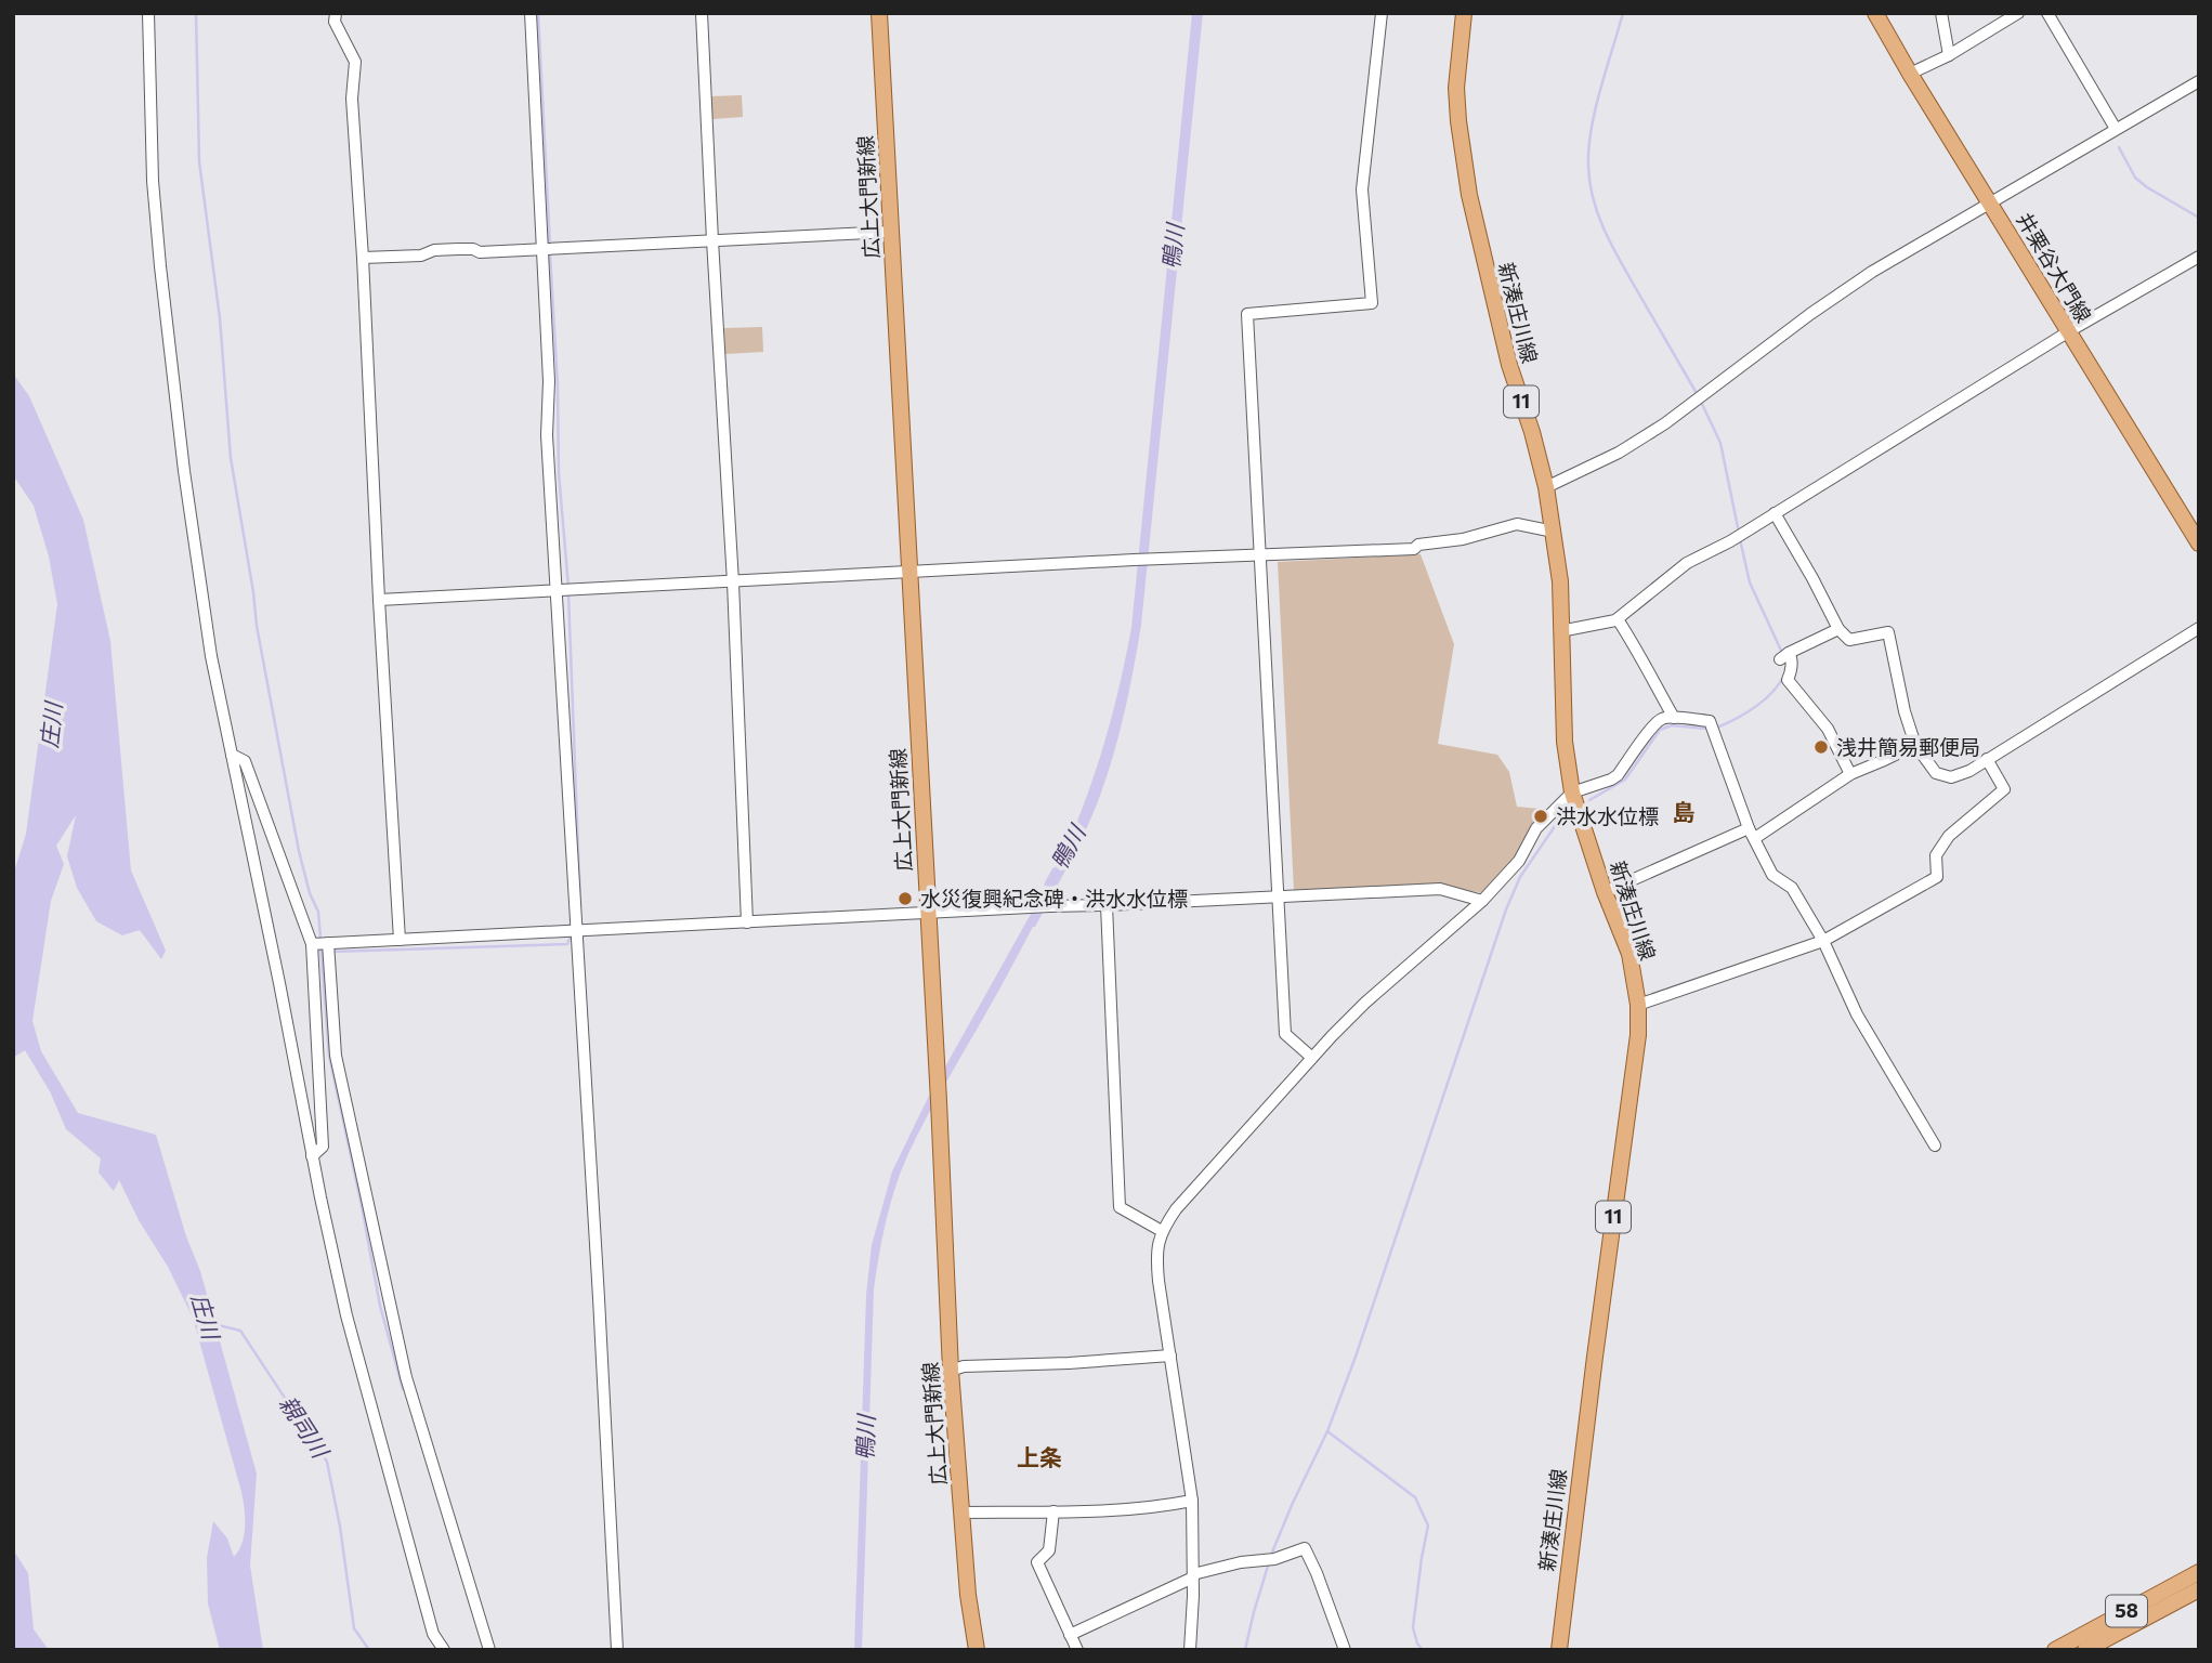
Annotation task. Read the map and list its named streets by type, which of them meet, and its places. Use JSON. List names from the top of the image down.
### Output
{
  "streets": {
    "main road": [
      "広上大門新線",
      "井栗谷大門線",
      "新湊庄川線",
      "11",
      "58"
    ]
  },
  "districts": ["島", "上条"],
  "water": ["鴨川", "庄川", "親司川"],
  "places": ["浅井簡易郵便局", "洪水水位標", "水災復興紀念碑・洪水水位標"]
}
